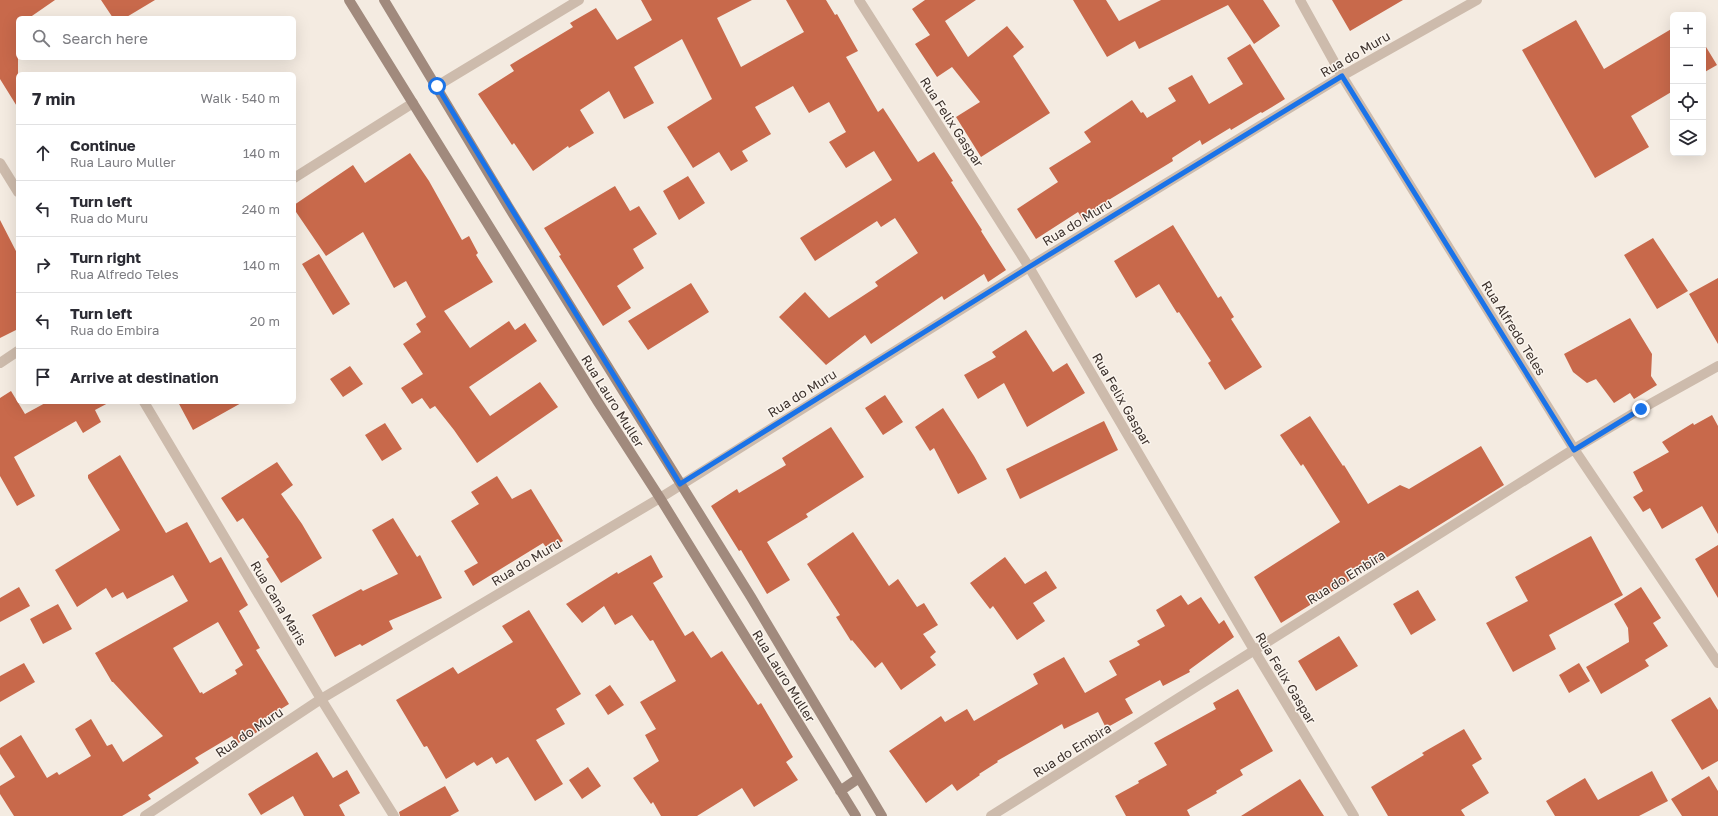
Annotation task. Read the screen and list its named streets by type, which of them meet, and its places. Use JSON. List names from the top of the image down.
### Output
{
  "streets": {
    "street": [
      "Rua do Muru",
      "Rua Felix Gaspar",
      "Rua Alfredo Teles",
      "Rua Lauro Muller",
      "Rua do Embira",
      "Rua Cana Maris"
    ]
  },
  "crossings": [
    ["Rua do Muru", "Rua Felix Gaspar"],
    ["Rua do Muru", "Rua Alfredo Teles"],
    ["Rua do Muru", "Rua Lauro Muller"],
    ["Rua do Muru", "Rua Cana Maris"],
    ["Rua Felix Gaspar", "Rua do Embira"],
    ["Rua Alfredo Teles", "Rua do Embira"]
  ],
  "page": {
    "map_buttons": ["+", "−"],
    "search": "Search here",
    "heading": ["7 min", "Walk · 540 m"],
    "list": [
      ["Continue", "Rua Lauro Muller", "140 m"],
      ["Turn left", "Rua do Muru", "240 m"],
      ["Turn right", "Rua Alfredo Teles", "140 m"],
      ["Turn left", "Rua do Embira", "20 m"],
      "Arrive at destination"
    ]
  }
}
